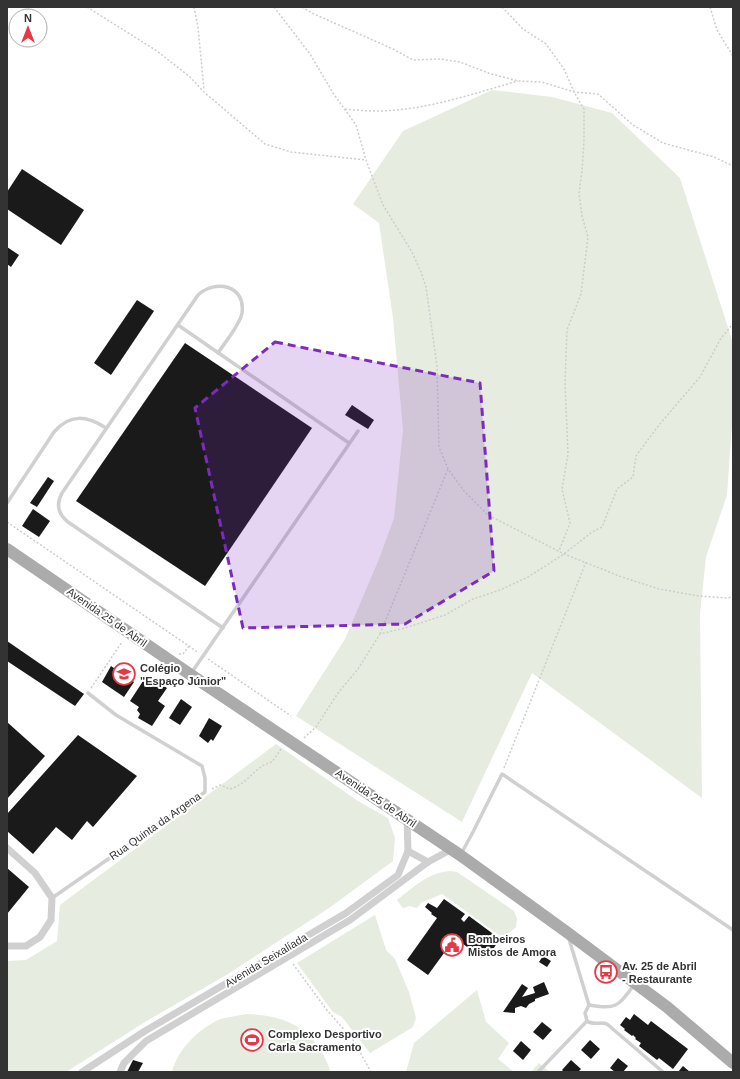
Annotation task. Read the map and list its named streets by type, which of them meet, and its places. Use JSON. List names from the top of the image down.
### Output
{
  "streets": {
    "main road": ["Avenida 25 de Abril"],
    "street": ["Avenida Seixalíada"],
    "lane": ["Rua Quinta da Argena"]
  },
  "crossings": [
    ["Avenida 25 de Abril", "Avenida Seixalíada"]
  ],
  "places": {
    "school or university": ["Colégio \"Espaço Júnior\""],
    "public building": ["Bombeiros Mistos de Amora"],
    "bus stop": ["Av. 25 de Abril - Restaurante"],
    "sports": ["Complexo Desportivo Carla Sacramento"]
  },
  "north": "top"
}
